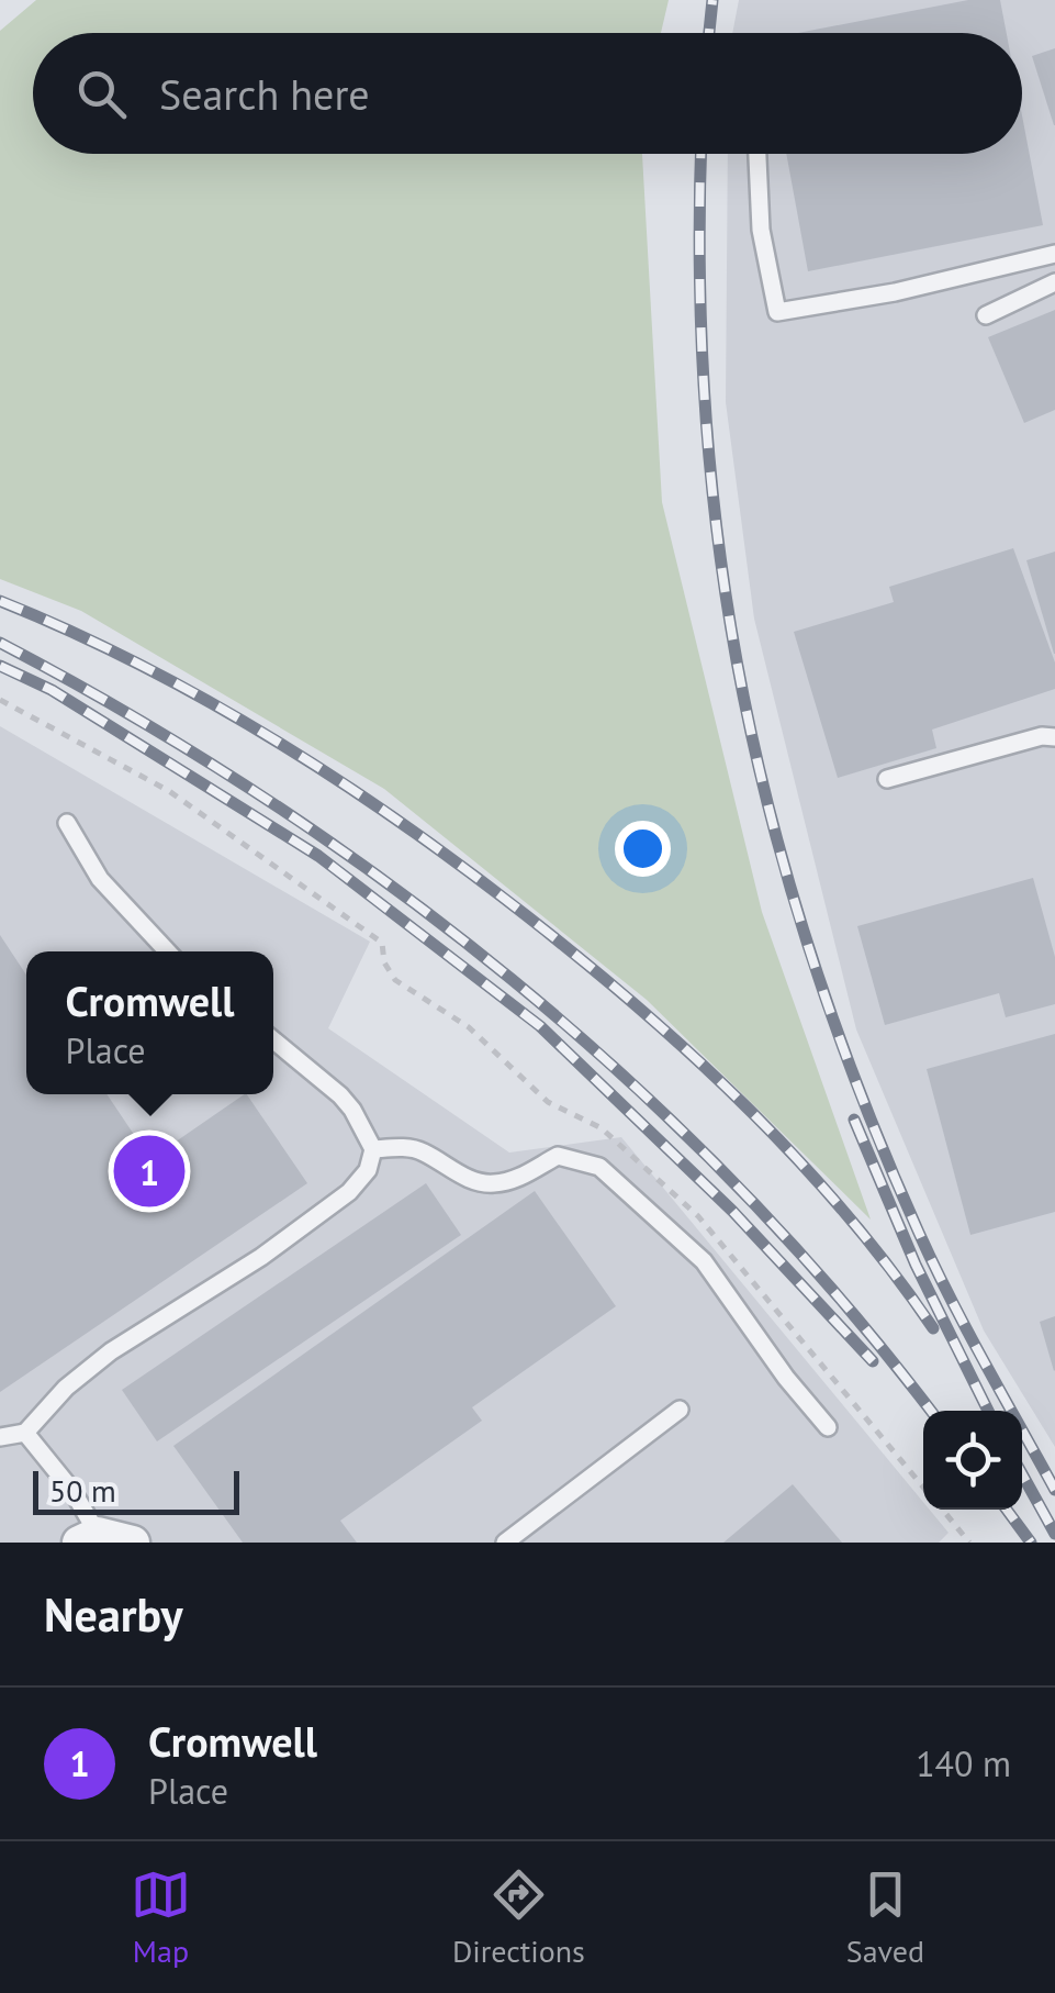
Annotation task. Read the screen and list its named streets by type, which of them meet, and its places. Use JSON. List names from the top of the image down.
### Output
{
  "scale_bar": "50 m",
  "page": {
    "search": "Search here",
    "popup": ["Cromwell", "Place"],
    "pins": "1",
    "scale": "50 m",
    "heading": "Nearby",
    "list": [
      {
        "mark": "1",
        "name": "Cromwell",
        "note": "Place",
        "value": "140 m"
      }
    ],
    "nav": ["Map", "Directions", "Saved"]
  }
}
